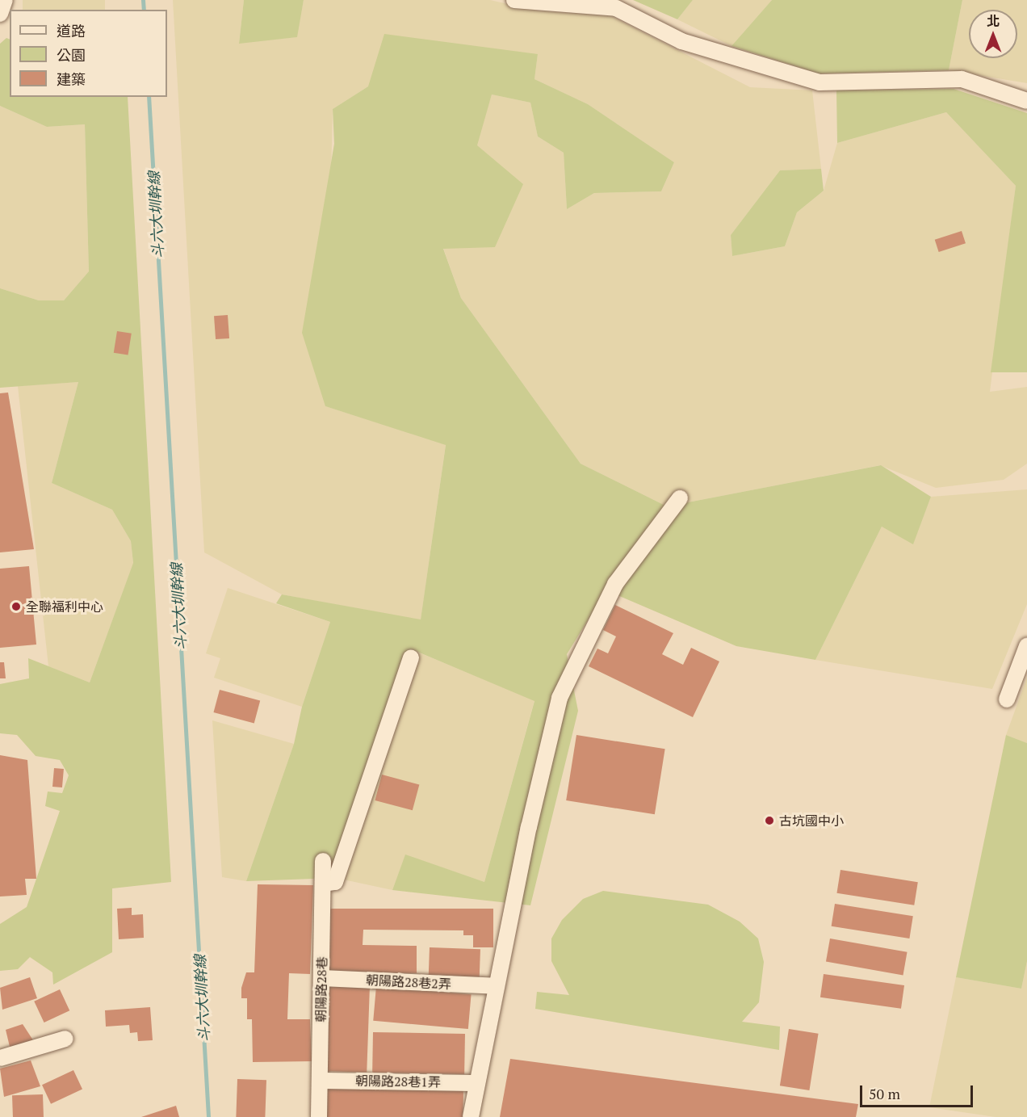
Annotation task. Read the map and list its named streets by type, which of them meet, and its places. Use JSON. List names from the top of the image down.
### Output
{
  "streets": {
    "street": ["朝陽路28巷2弄", "朝陽路28巷", "朝陽路28巷1弄"]
  },
  "crossings": [
    ["朝陽路28巷2弄", "朝陽路28巷"],
    ["朝陽路28巷", "朝陽路28巷1弄"]
  ],
  "water": ["斗六大圳幹線"],
  "places": ["全聯福利中心", "古坑國中小"],
  "legend": ["道路", "公園", "建築"],
  "scale_bar": "50 m",
  "north": "top"
}
